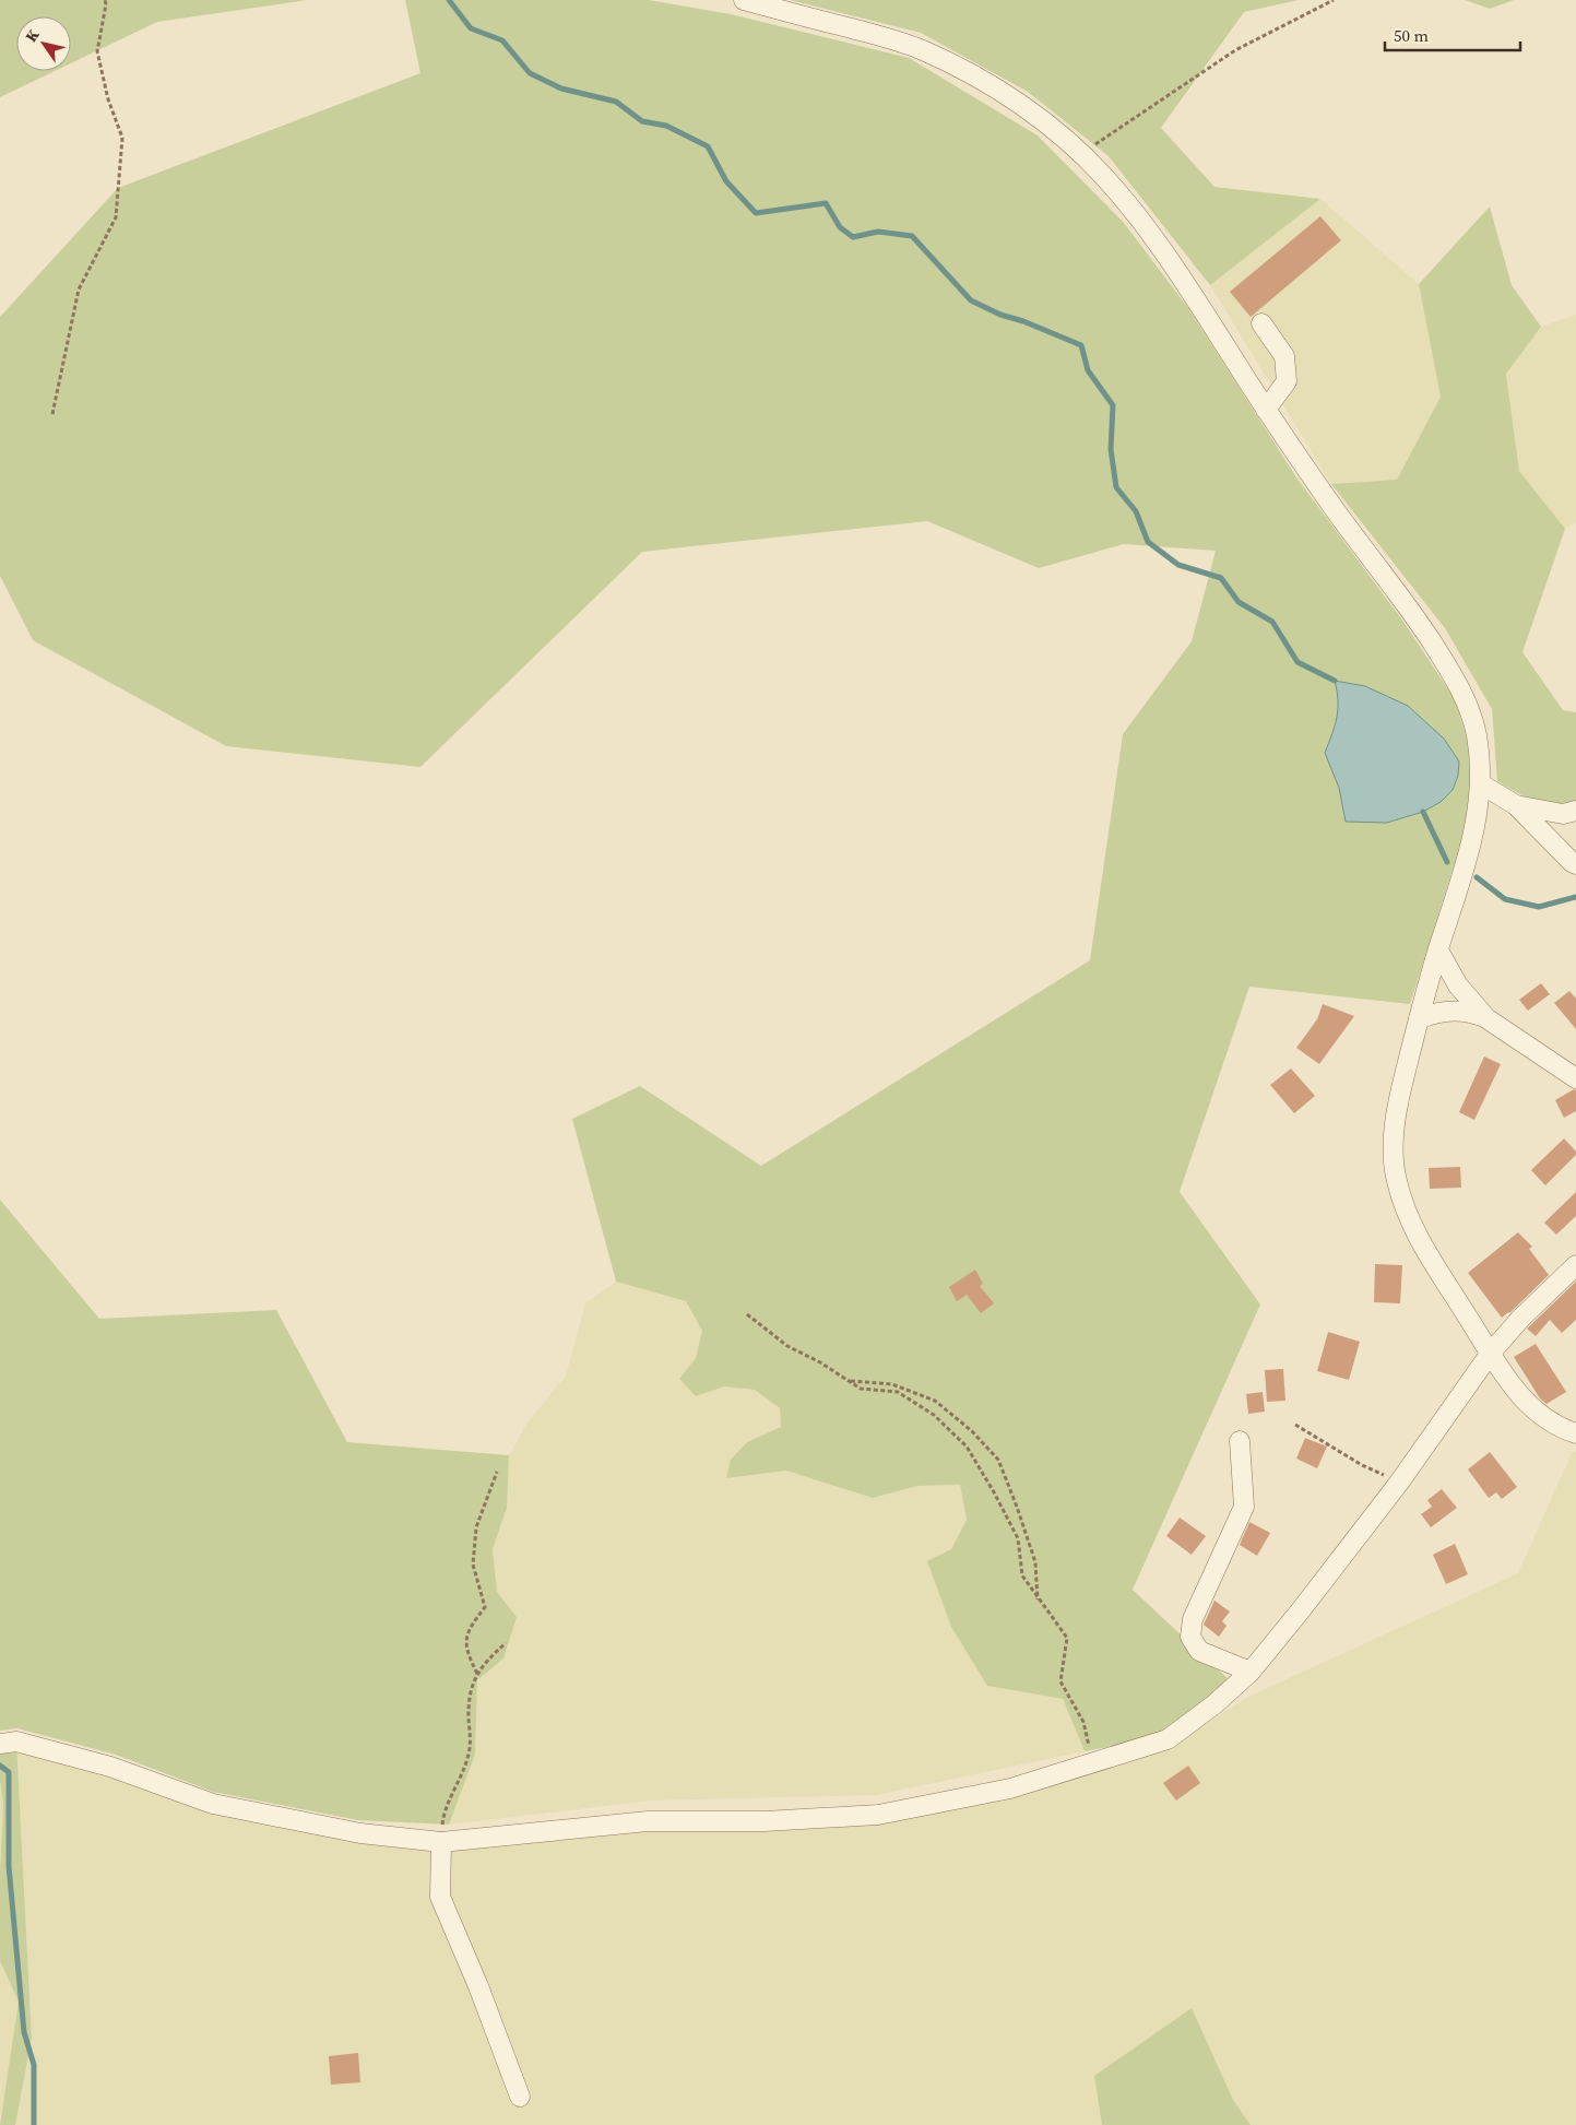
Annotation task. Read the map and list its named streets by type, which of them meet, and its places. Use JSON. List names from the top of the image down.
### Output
{
  "scale_bar": "50 m",
  "north": "top left"
}
